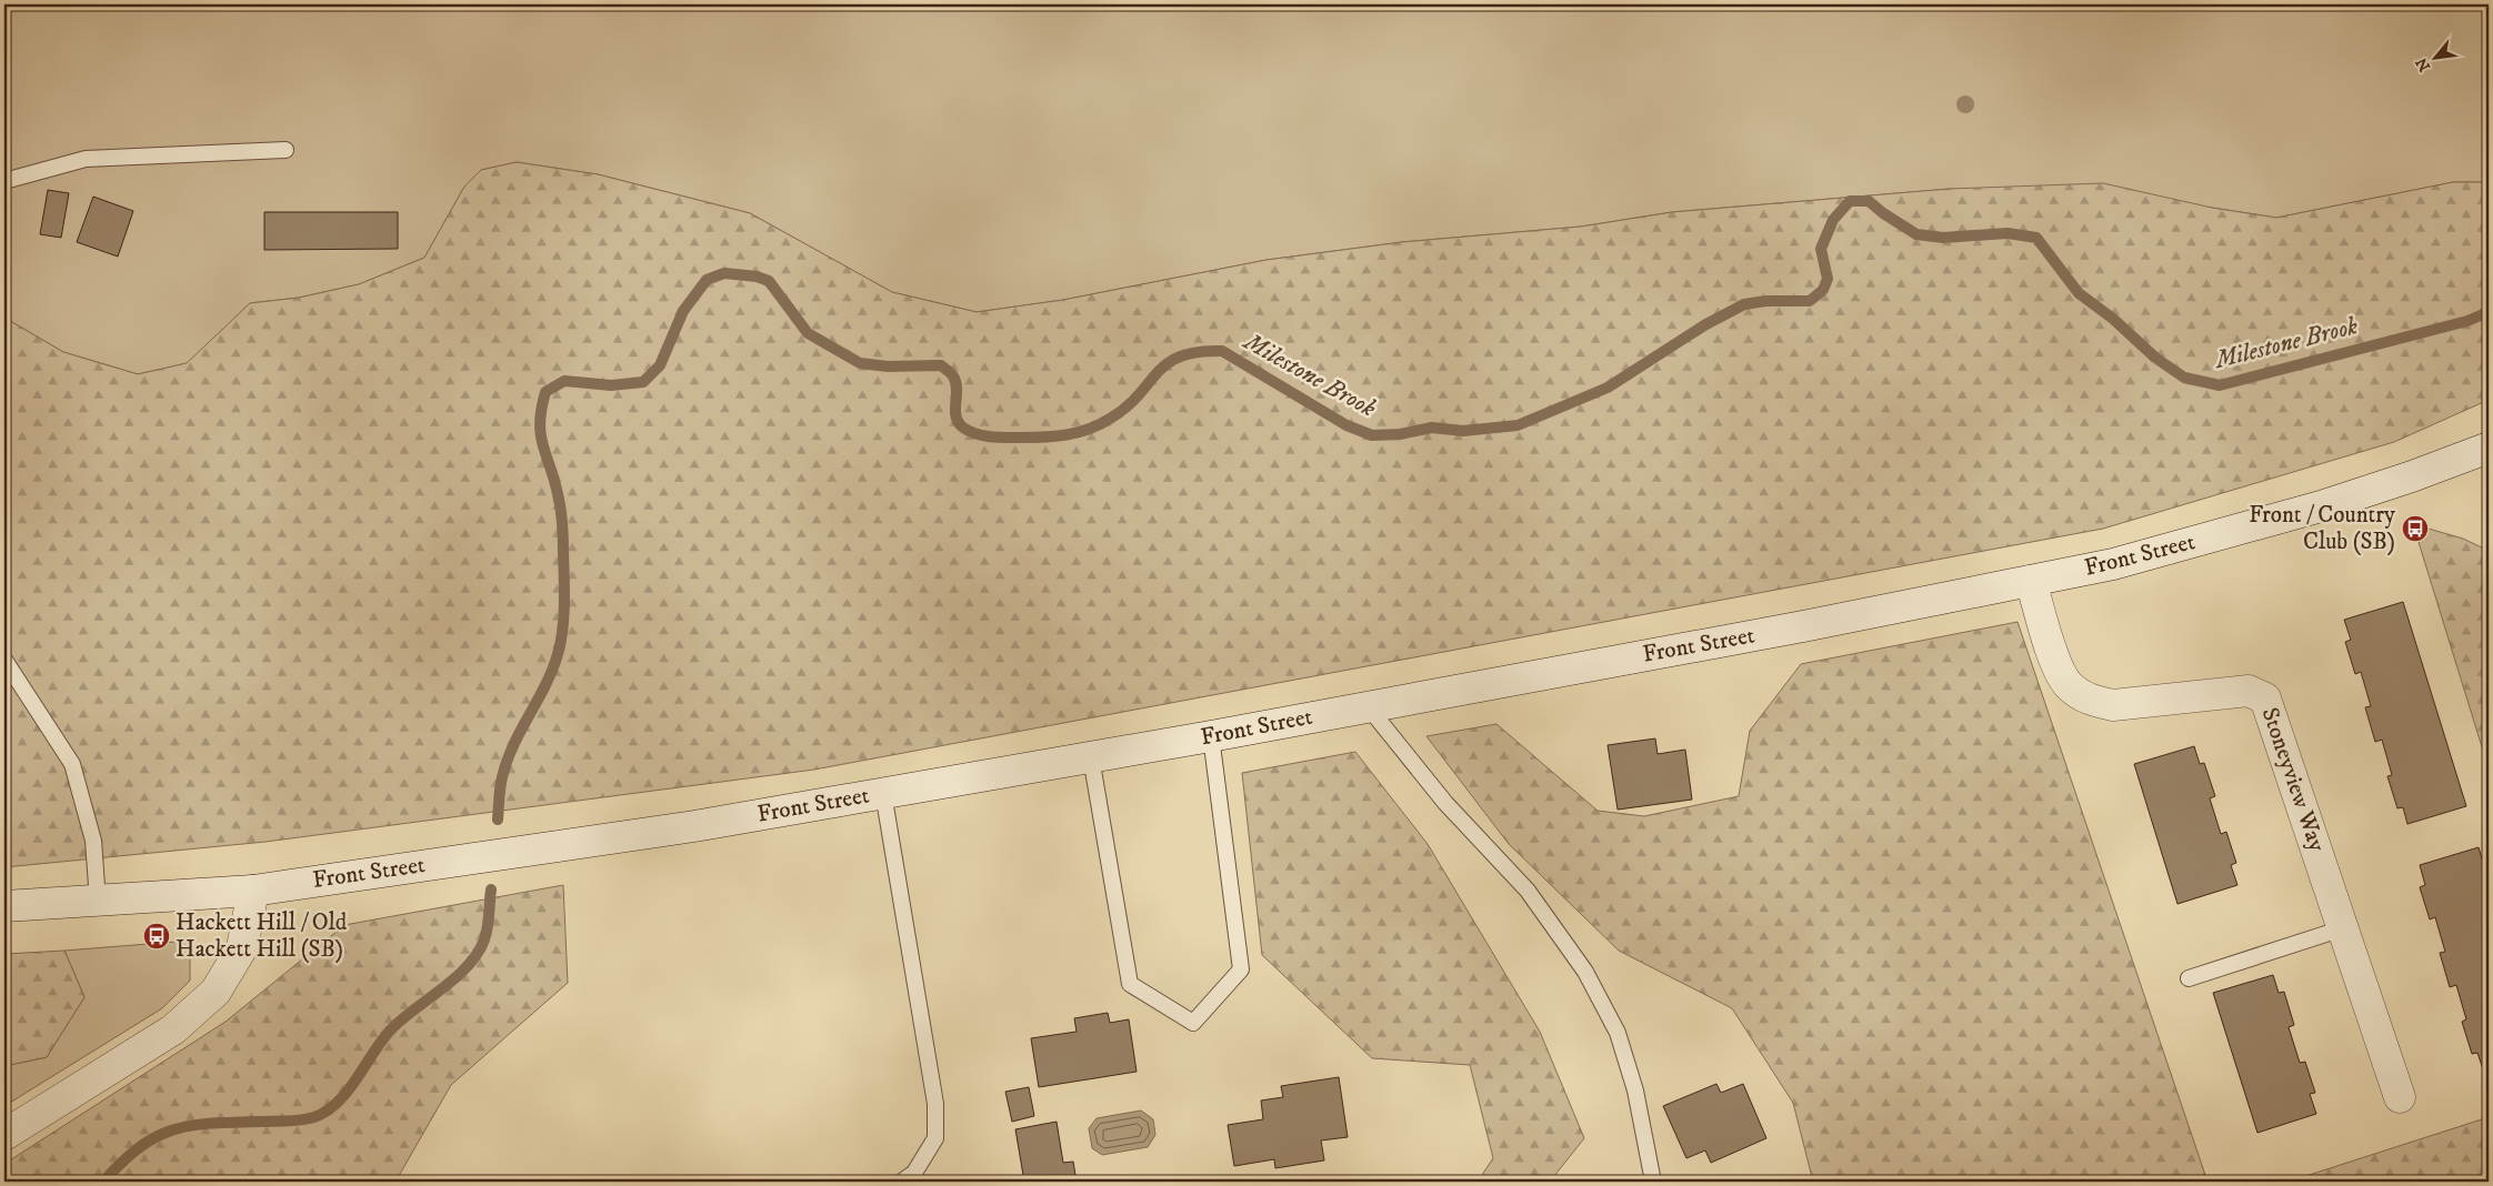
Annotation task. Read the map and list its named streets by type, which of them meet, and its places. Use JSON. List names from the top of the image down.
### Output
{
  "streets": {
    "main road": ["Front Street", "Stoneyview Way"]
  },
  "crossings": [
    ["Front Street", "Stoneyview Way"]
  ],
  "water": ["Milestone Brook"],
  "places": {
    "bus stop": ["Front / Country Club (SB)", "Hackett Hill / Old Hackett Hill (SB)"]
  },
  "north": "bottom left"
}
